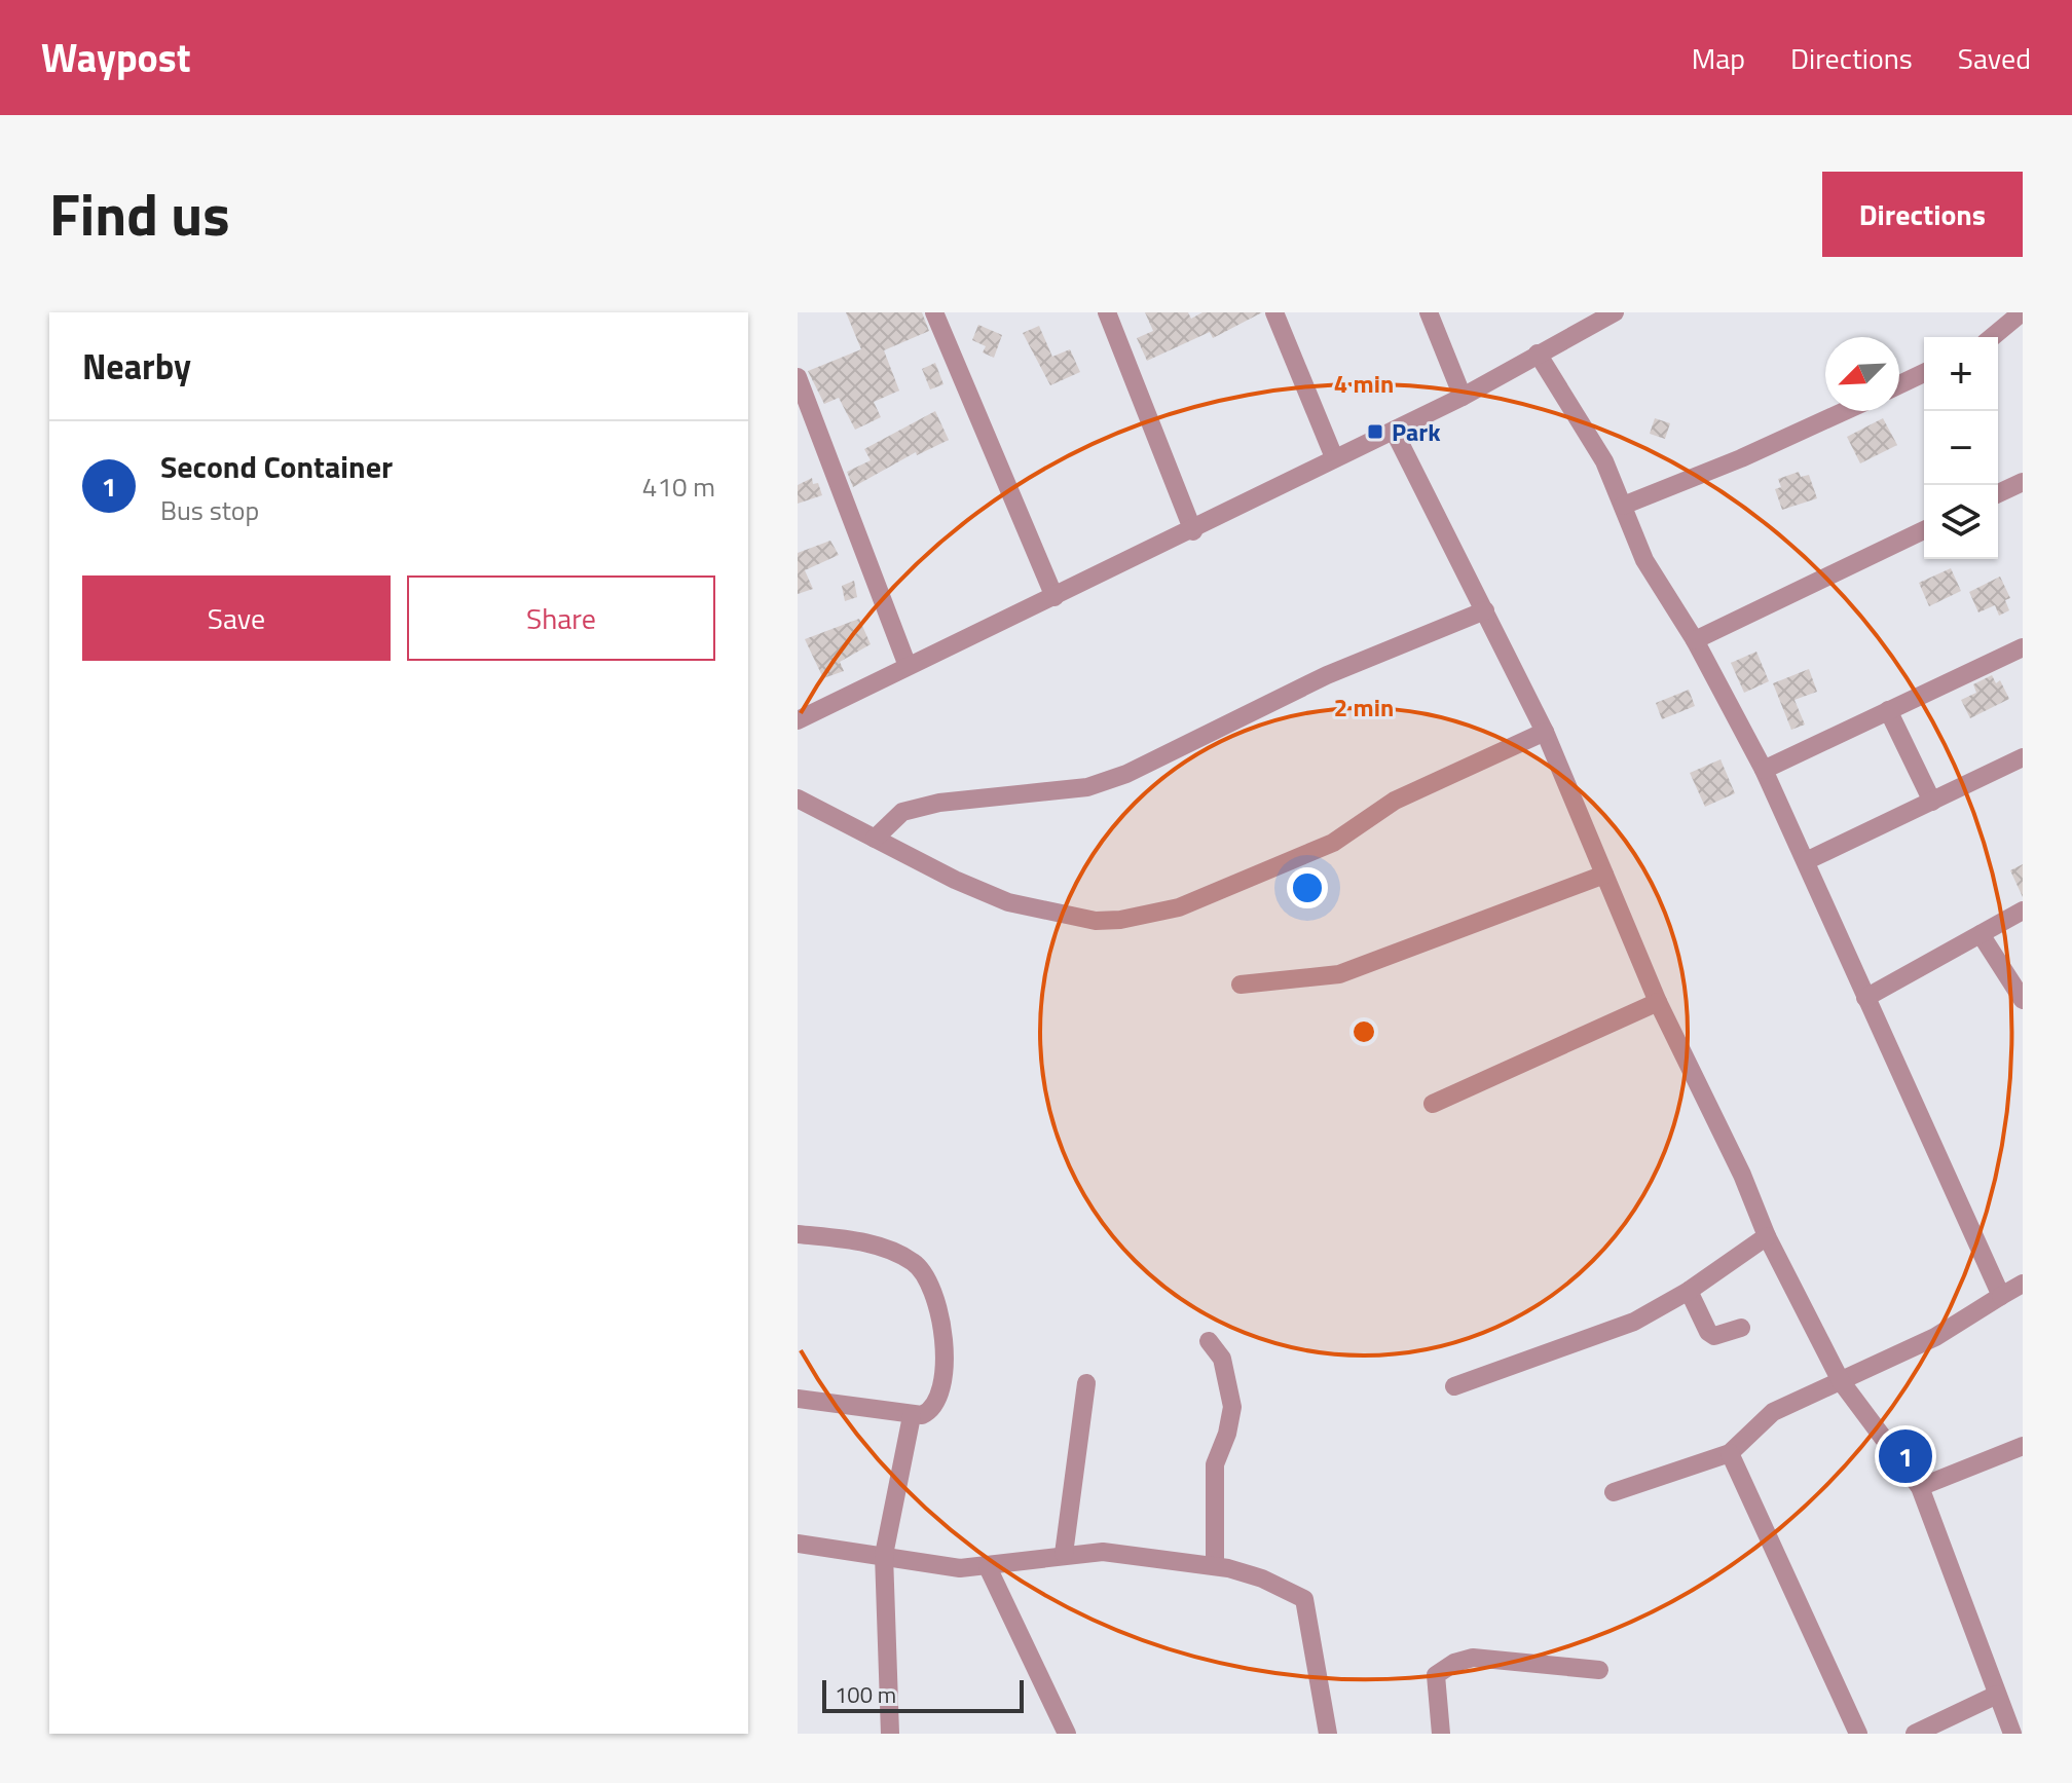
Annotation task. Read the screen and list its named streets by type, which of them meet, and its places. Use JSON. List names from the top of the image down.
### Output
{
  "places": {
    "transit": ["Park"]
  },
  "scale_bar": "100 m",
  "north": "bottom left",
  "page": {
    "header": "Waypost",
    "nav": ["Map", "Directions", "Saved"],
    "title": "Find us",
    "buttons": [
      "Directions",
      ["Save", "Share"]
    ],
    "heading": "Nearby",
    "map_buttons": ["+", "−"],
    "list": [
      {
        "mark": "1",
        "name": "Second Container",
        "note": "Bus stop",
        "value": "410 m"
      }
    ],
    "pins": "1",
    "scale": "100 m"
  },
  "rings": ["4 min", "2 min"]
}
